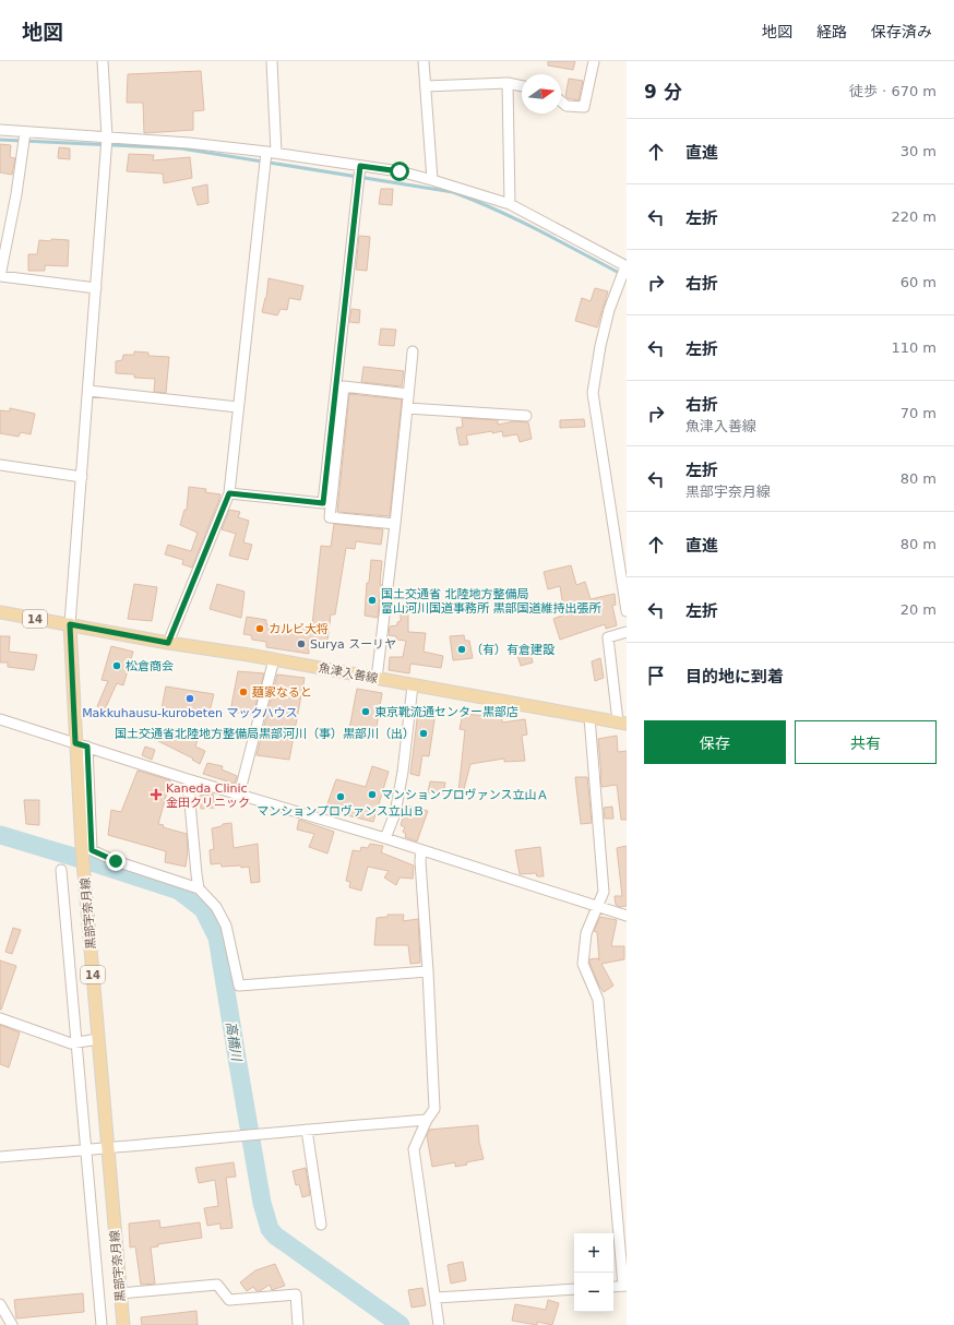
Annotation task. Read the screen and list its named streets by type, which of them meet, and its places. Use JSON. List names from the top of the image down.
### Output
{
  "streets": {
    "main road": ["14", "魚津入善線", "黒部宇奈月線"]
  },
  "crossings": [
    ["14", "魚津入善線"],
    ["14", "黒部宇奈月線"],
    ["魚津入善線", "黒部宇奈月線"]
  ],
  "water": ["高橋川"],
  "places": {
    "other": [
      "国土交通省 北陸地方整備局 富山河川国道事務所 黒部国道維持出張所",
      "カルビ大将",
      "Surya スーリヤ",
      "（有）有倉建設",
      "松倉商会",
      "麺家なると",
      "Makkuhausu-kurobeten マックハウス",
      "東京靴流通センター黒部店",
      "国土交通省北陸地方整備局黒部河川（事）黒部川（出）",
      "マンションプロヴァンス立山Ａ",
      "マンションプロヴァンス立山Ｂ"
    ],
    "health": ["Kaneda Clinic 金田クリニック"]
  },
  "north": "right",
  "page": {
    "header": "地図",
    "nav": ["地図", "経路", "保存済み"],
    "heading": ["9 分", "徒歩 · 670 m"],
    "list": [
      ["直進", "30 m"],
      ["左折", "220 m"],
      ["右折", "60 m"],
      ["左折", "110 m"],
      ["右折", "魚津入善線", "70 m"],
      ["左折", "黒部宇奈月線", "80 m"],
      ["直進", "80 m"],
      ["左折", "20 m"],
      "目的地に到着"
    ],
    "buttons": ["保存", "共有"],
    "map_buttons": ["+", "−"]
  }
}
